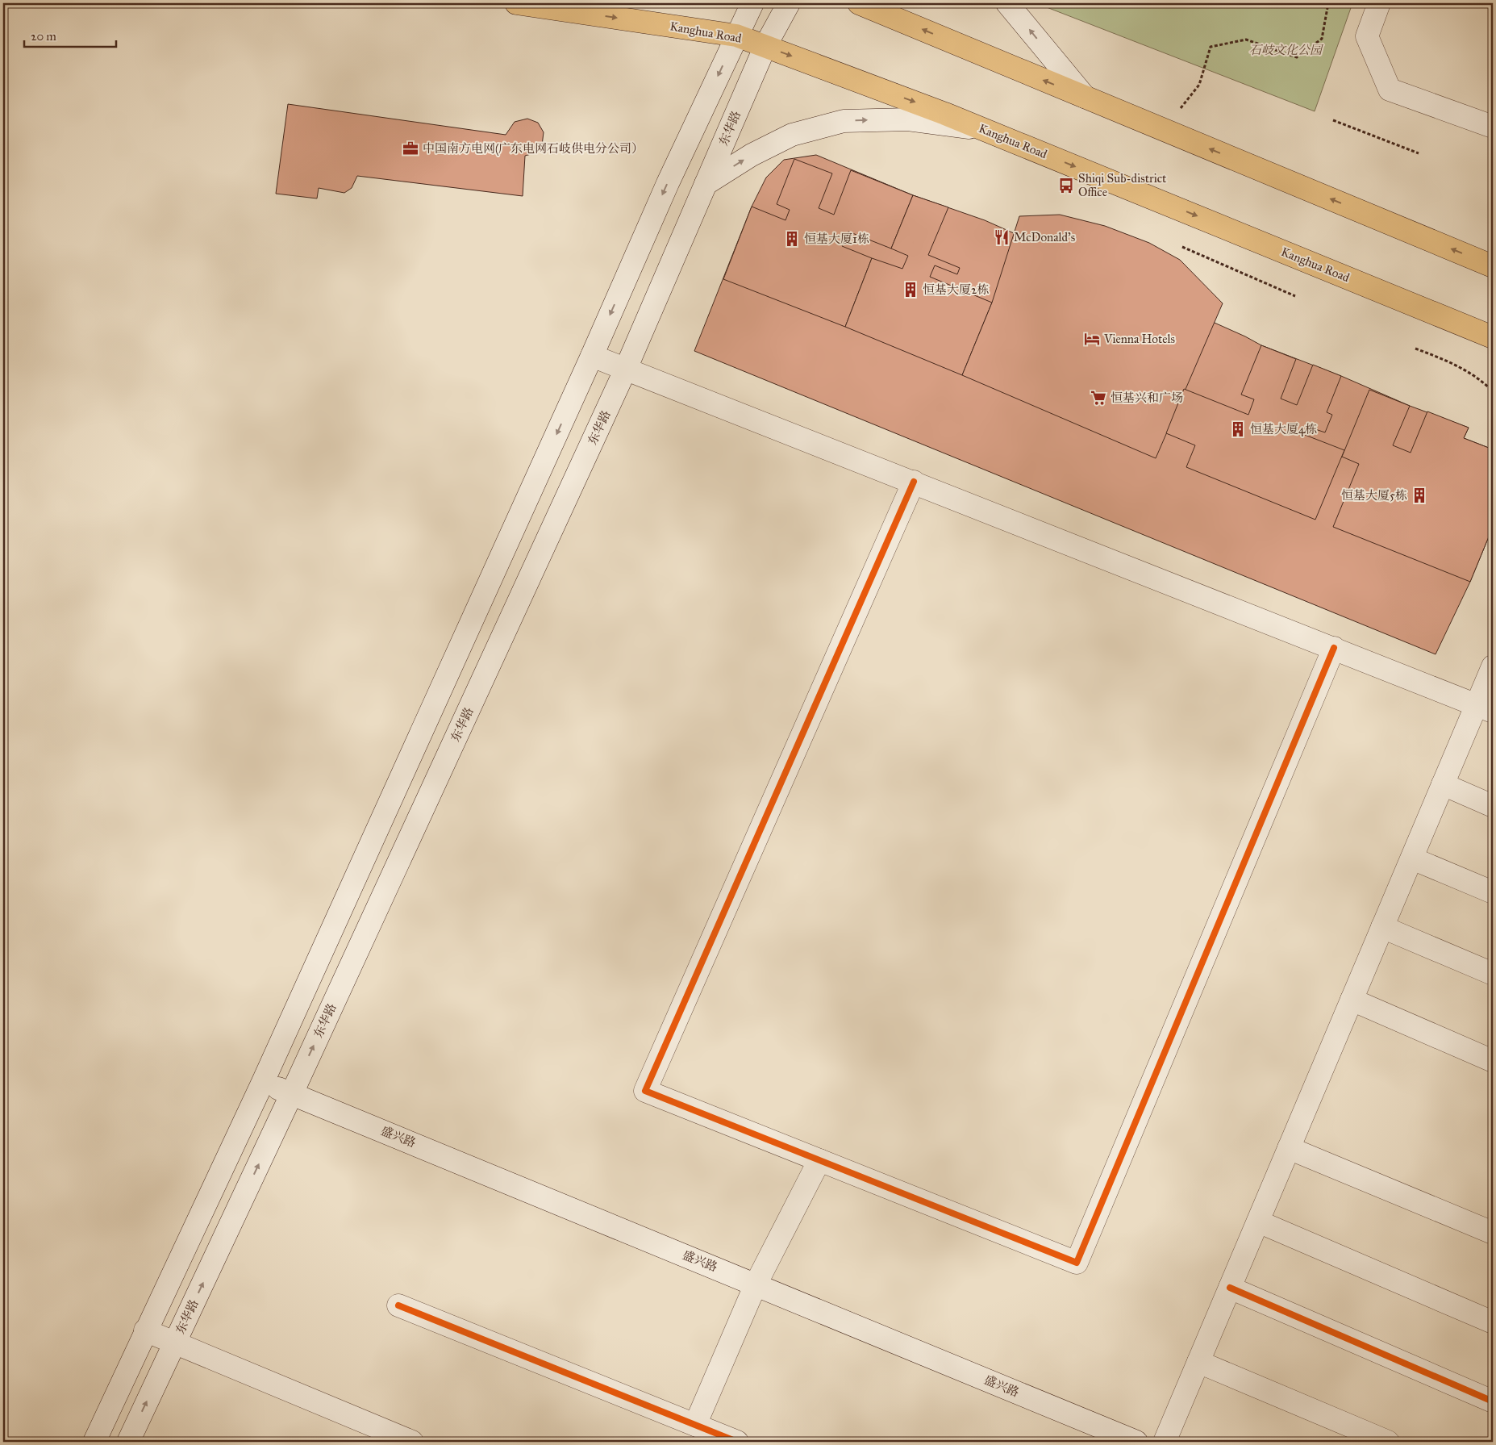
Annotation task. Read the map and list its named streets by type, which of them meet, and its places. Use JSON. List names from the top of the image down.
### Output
{
  "streets": {
    "main road": ["Kanghua Road"],
    "street": ["东华路", "盛兴路"]
  },
  "crossings": [
    ["Kanghua Road", "东华路"],
    ["东华路", "盛兴路"]
  ],
  "parks": ["石岐文化公园"],
  "places": {
    "office": ["中国南方电网(广东电网石岐供电分公司）"],
    "bus stop": ["Shiqi Sub-district Office"],
    "restaurant": ["McDonald's"],
    "building": [
      "恒基大厦1栋",
      "恒基大厦2栋",
      "恒基大厦4栋",
      "恒基大厦5栋"
    ],
    "hotel": ["Vienna Hotels"],
    "supermarket": ["恒基兴和广场"]
  },
  "scale_bar": "20 m"
}
